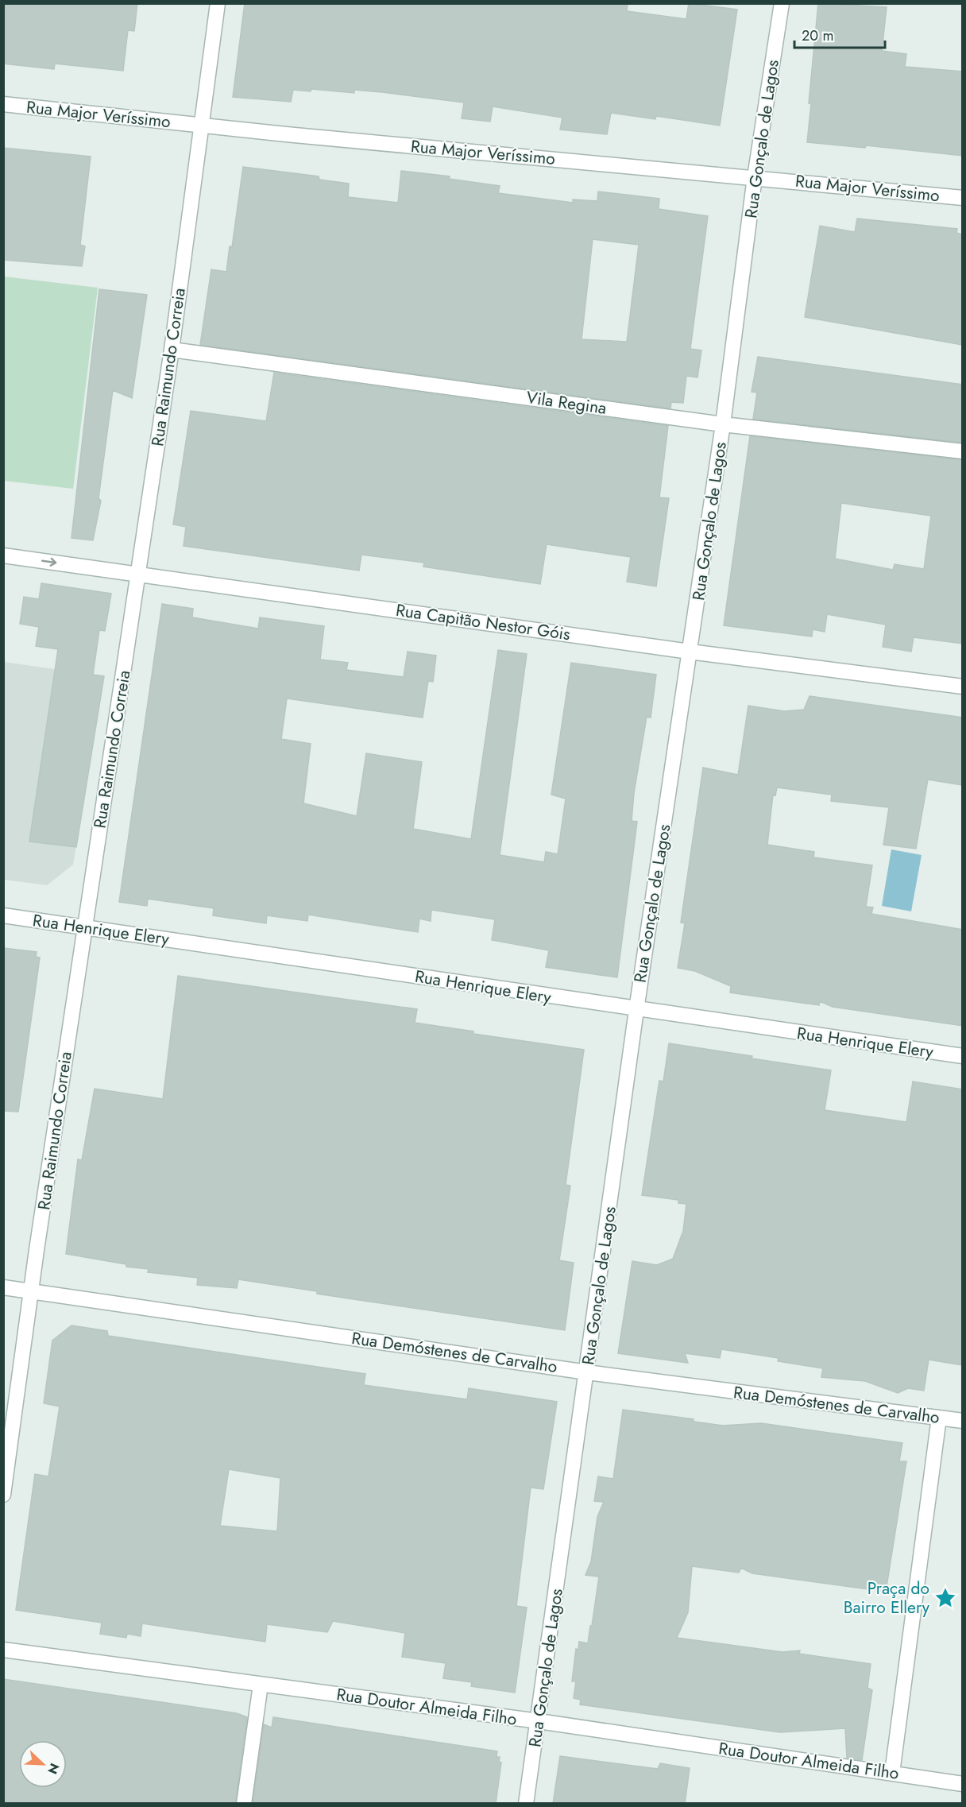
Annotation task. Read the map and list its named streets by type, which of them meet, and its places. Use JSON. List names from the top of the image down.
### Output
{
  "streets": {
    "street": [
      "Rua Major Veríssimo",
      "Rua Gonçalo de Lagos",
      "Rua Raimundo Correia",
      "Vila Regina",
      "Rua Capitão Nestor Góis",
      "Rua Henrique Elery",
      "Rua Demóstenes de Carvalho",
      "Rua Doutor Almeida Filho"
    ]
  },
  "crossings": [
    ["Rua Major Veríssimo", "Rua Gonçalo de Lagos"],
    ["Rua Major Veríssimo", "Rua Raimundo Correia"],
    ["Rua Gonçalo de Lagos", "Vila Regina"],
    ["Rua Gonçalo de Lagos", "Rua Capitão Nestor Góis"],
    ["Rua Gonçalo de Lagos", "Rua Henrique Elery"],
    ["Rua Gonçalo de Lagos", "Rua Demóstenes de Carvalho"],
    ["Rua Gonçalo de Lagos", "Rua Doutor Almeida Filho"],
    ["Rua Raimundo Correia", "Vila Regina"],
    ["Rua Raimundo Correia", "Rua Capitão Nestor Góis"],
    ["Rua Raimundo Correia", "Rua Henrique Elery"],
    ["Rua Raimundo Correia", "Rua Demóstenes de Carvalho"]
  ],
  "places": {
    "place": ["Praça do Bairro Ellery"]
  },
  "scale_bar": "20 m",
  "north": "bottom right"
}
